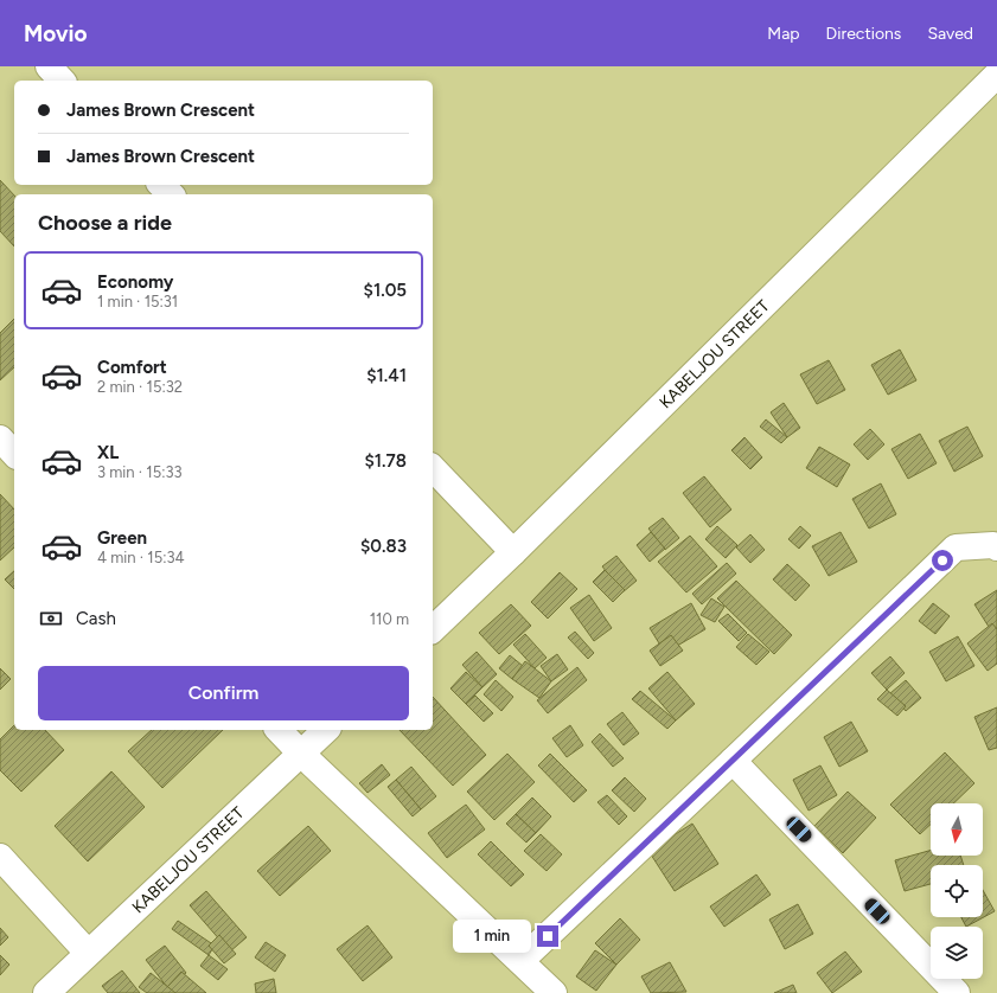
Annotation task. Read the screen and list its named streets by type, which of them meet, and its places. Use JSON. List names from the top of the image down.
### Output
{
  "streets": {
    "street": ["KABELJOU STREET"]
  },
  "north": "bottom",
  "page": {
    "header": "Movio",
    "nav": ["Map", "Directions", "Saved"],
    "banner": ["James Brown Crescent", "James Brown Crescent"],
    "heading": "Choose a ride",
    "list": [
      {
        "name": "Economy",
        "note": "1 min · 15:31",
        "value": "$1.05"
      },
      {
        "name": "Comfort",
        "note": "2 min · 15:32",
        "value": "$1.41"
      },
      {
        "name": "XL",
        "note": "3 min · 15:33",
        "value": "$1.78"
      },
      {
        "name": "Green",
        "note": "4 min · 15:34",
        "value": "$0.83"
      }
    ],
    "pay": ["Cash", "110 m"],
    "buttons": "Confirm",
    "bubble": "1 min"
  }
}
